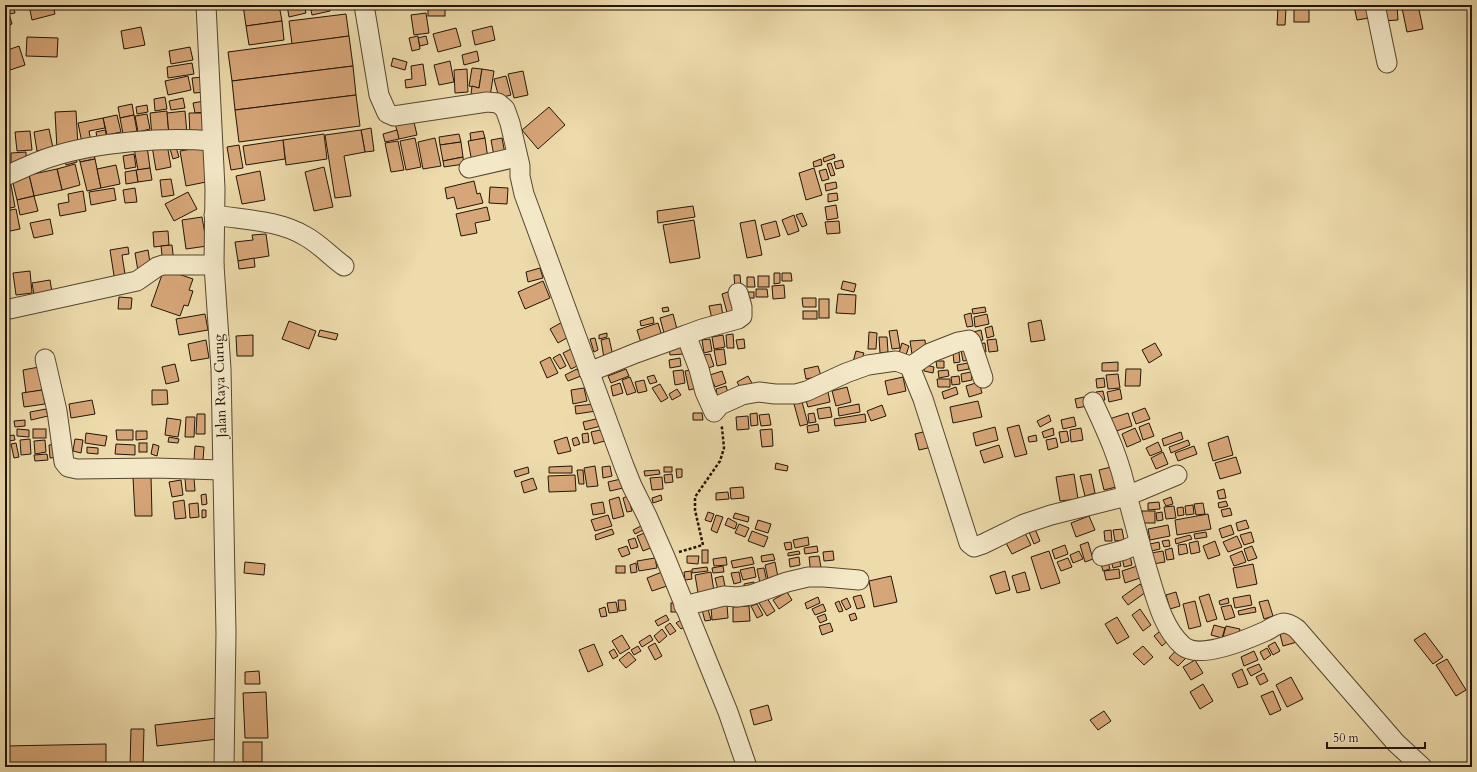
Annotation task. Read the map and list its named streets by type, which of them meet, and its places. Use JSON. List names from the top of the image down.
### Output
{
  "streets": {
    "street": ["Jalan Raya Curug"]
  },
  "scale_bar": "50 m"
}
